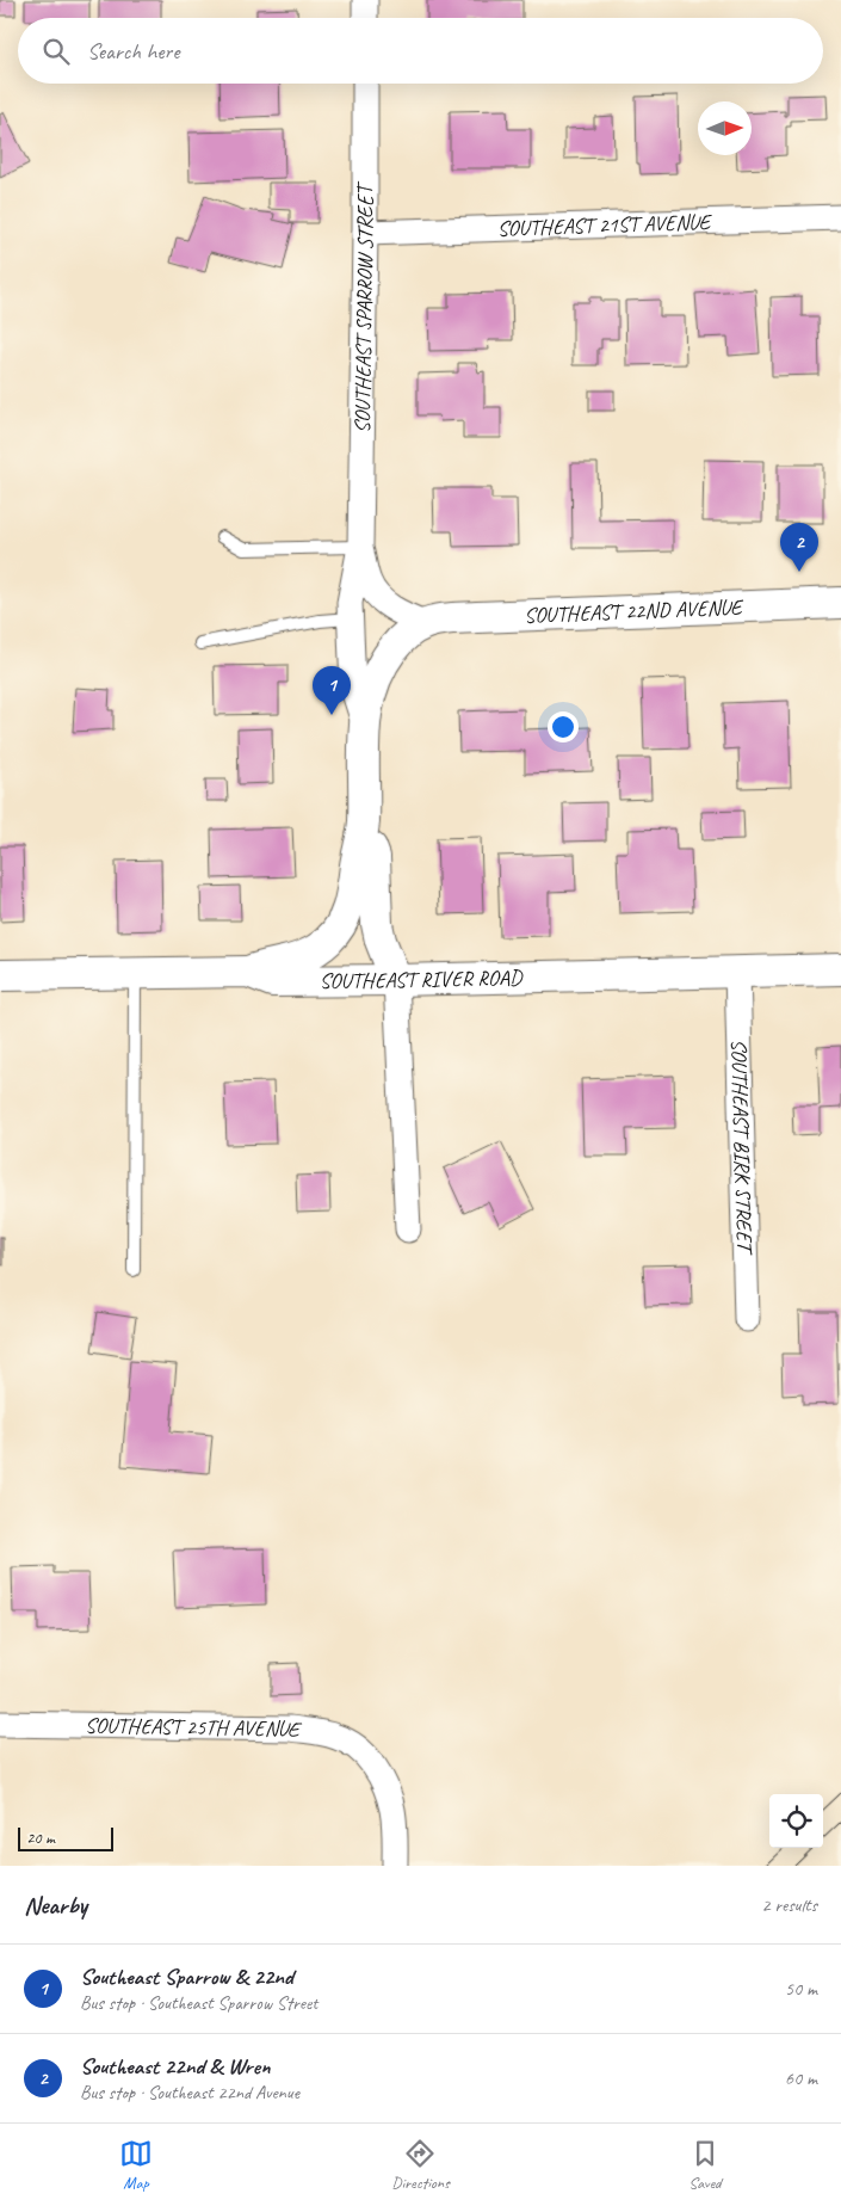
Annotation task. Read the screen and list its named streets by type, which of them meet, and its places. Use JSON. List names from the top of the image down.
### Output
{
  "streets": {
    "street": [
      "SOUTHEAST 21ST AVENUE",
      "SOUTHEAST SPARROW STREET",
      "SOUTHEAST 22ND AVENUE",
      "SOUTHEAST RIVER ROAD",
      "SOUTHEAST BIRK STREET",
      "SOUTHEAST 25TH AVENUE"
    ]
  },
  "crossings": [
    ["SOUTHEAST 21ST AVENUE", "SOUTHEAST SPARROW STREET"],
    ["SOUTHEAST SPARROW STREET", "SOUTHEAST 22ND AVENUE"],
    ["SOUTHEAST SPARROW STREET", "SOUTHEAST RIVER ROAD"],
    ["SOUTHEAST RIVER ROAD", "SOUTHEAST BIRK STREET"]
  ],
  "scale_bar": "20 m",
  "north": "right",
  "page": {
    "search": "Search here",
    "pins": ["2", "1"],
    "scale": "20 m",
    "heading": ["Nearby", "2 results"],
    "list": [
      {
        "mark": "1",
        "name": "Southeast Sparrow & 22nd",
        "note": "Bus stop · Southeast Sparrow Street",
        "value": "50 m"
      },
      {
        "mark": "2",
        "name": "Southeast 22nd & Wren",
        "note": "Bus stop · Southeast 22nd Avenue",
        "value": "60 m"
      }
    ],
    "nav": ["Map", "Directions", "Saved"]
  }
}
